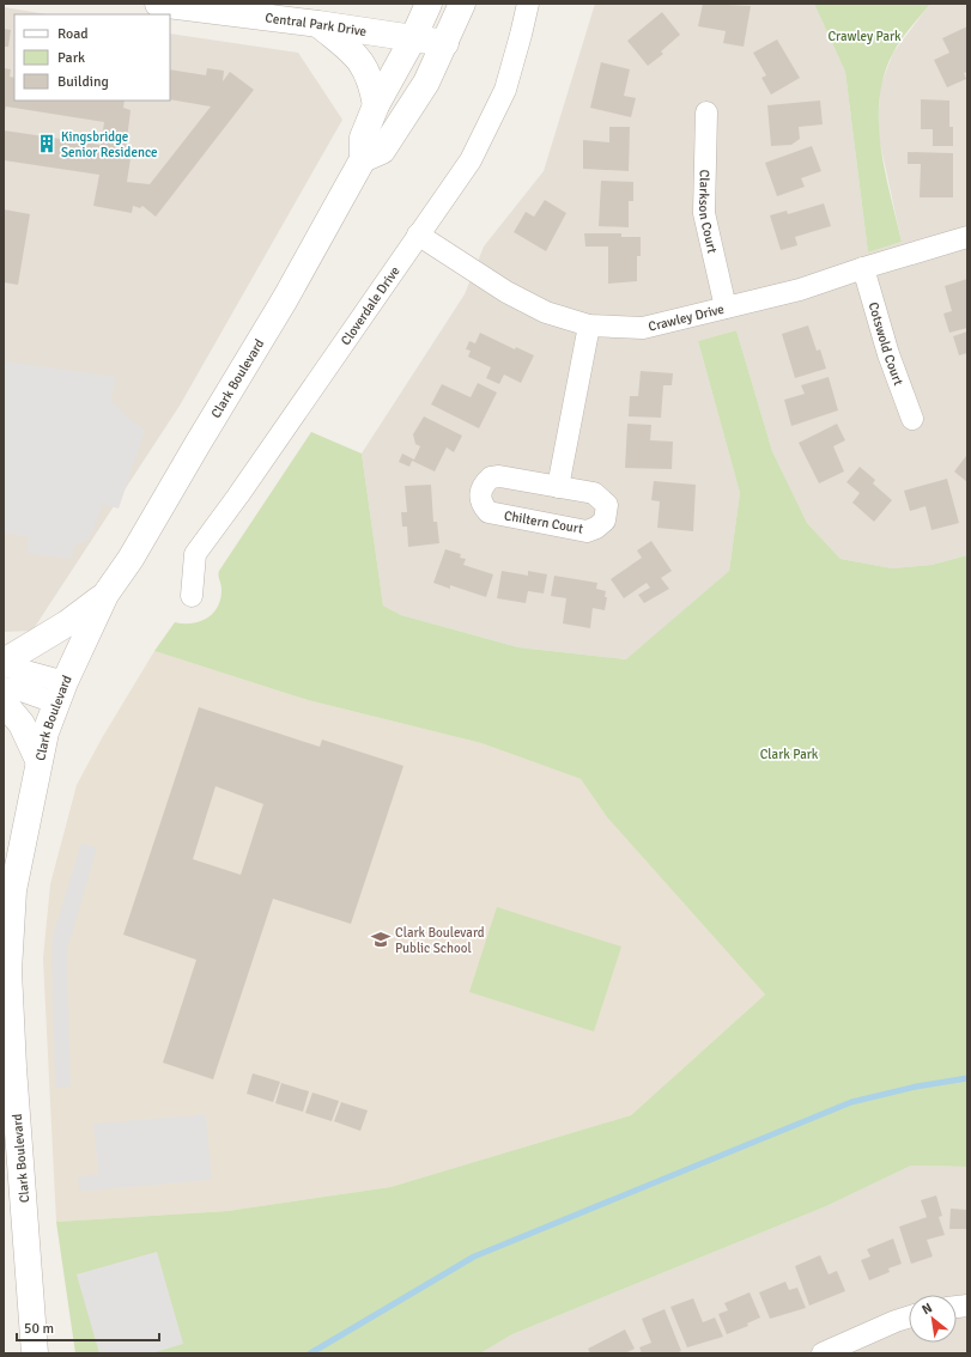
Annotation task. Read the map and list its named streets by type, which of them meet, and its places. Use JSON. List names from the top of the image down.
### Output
{
  "streets": {
    "street": [
      "Central Park Drive",
      "Clarkson Court",
      "Cloverdale Drive",
      "Crawley Drive",
      "Cotswold Court",
      "Clark Boulevard",
      "Chiltern Court"
    ]
  },
  "crossings": [
    ["Central Park Drive", "Clark Boulevard"],
    ["Clarkson Court", "Crawley Drive"],
    ["Cloverdale Drive", "Crawley Drive"],
    ["Crawley Drive", "Cotswold Court"]
  ],
  "parks": ["Crawley Park", "Clark Park"],
  "places": {
    "building": ["Kingsbridge Senior Residence"],
    "school or university": ["Clark Boulevard Public School"]
  },
  "legend": ["Road", "Park", "Building"],
  "scale_bar": "50 m",
  "north": "top left"
}
